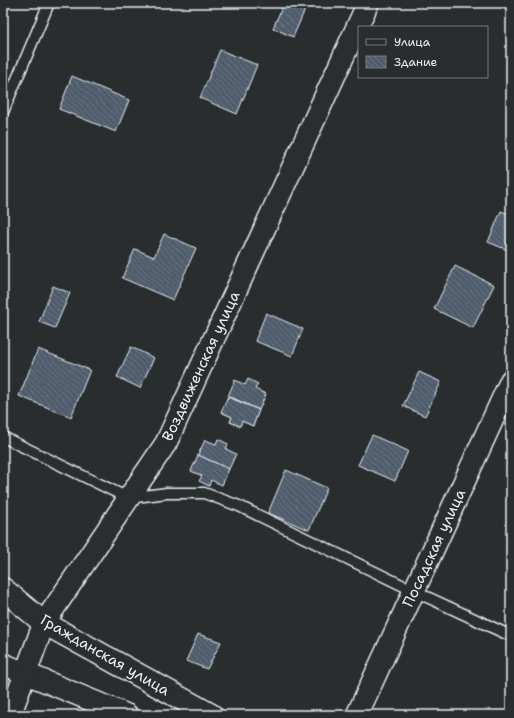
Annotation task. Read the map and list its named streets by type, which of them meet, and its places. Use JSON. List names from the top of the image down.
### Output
{
  "streets": {
    "street": ["Воздвиженская улица", "Посадская улица", "Гражданская улица"]
  },
  "crossings": [
    ["Воздвиженская улица", "Гражданская улица"]
  ],
  "legend": ["Улица", "Здание"]
}
